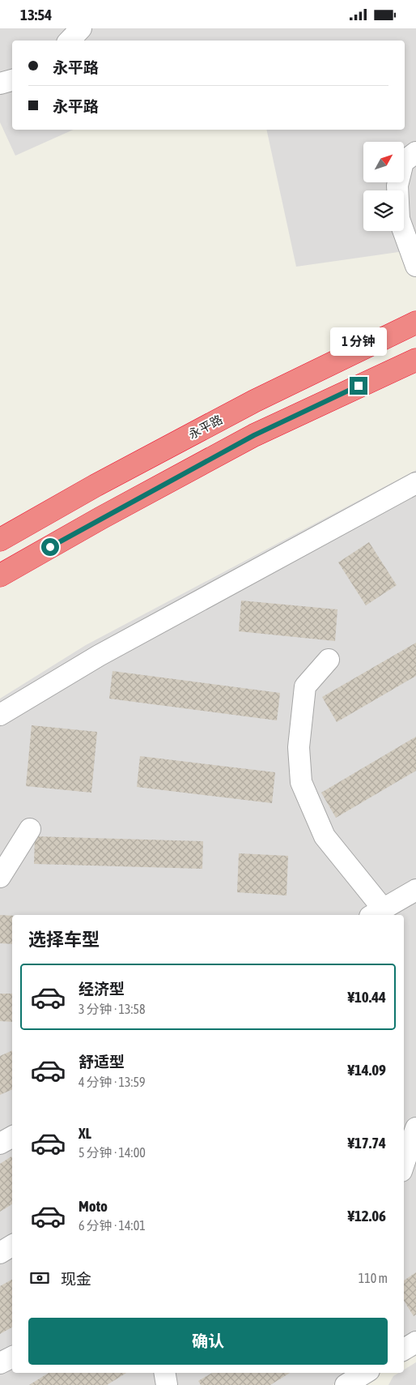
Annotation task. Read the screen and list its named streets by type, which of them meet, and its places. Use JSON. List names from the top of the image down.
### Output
{
  "streets": {
    "highway": ["永平路"]
  },
  "north": "top right",
  "page": {
    "status": "13:54",
    "banner": ["永平路", "永平路"],
    "bubble": "1 分钟",
    "heading": "选择车型",
    "list": [
      {
        "name": "经济型",
        "note": "3 分钟 · 13:58",
        "value": "¥10.44"
      },
      {
        "name": "舒适型",
        "note": "4 分钟 · 13:59",
        "value": "¥14.09"
      },
      {
        "name": "XL",
        "note": "5 分钟 · 14:00",
        "value": "¥17.74"
      },
      {
        "name": "Moto",
        "note": "6 分钟 · 14:01",
        "value": "¥12.06"
      }
    ],
    "pay": ["现金", "110 m"],
    "buttons": "确认"
  }
}
